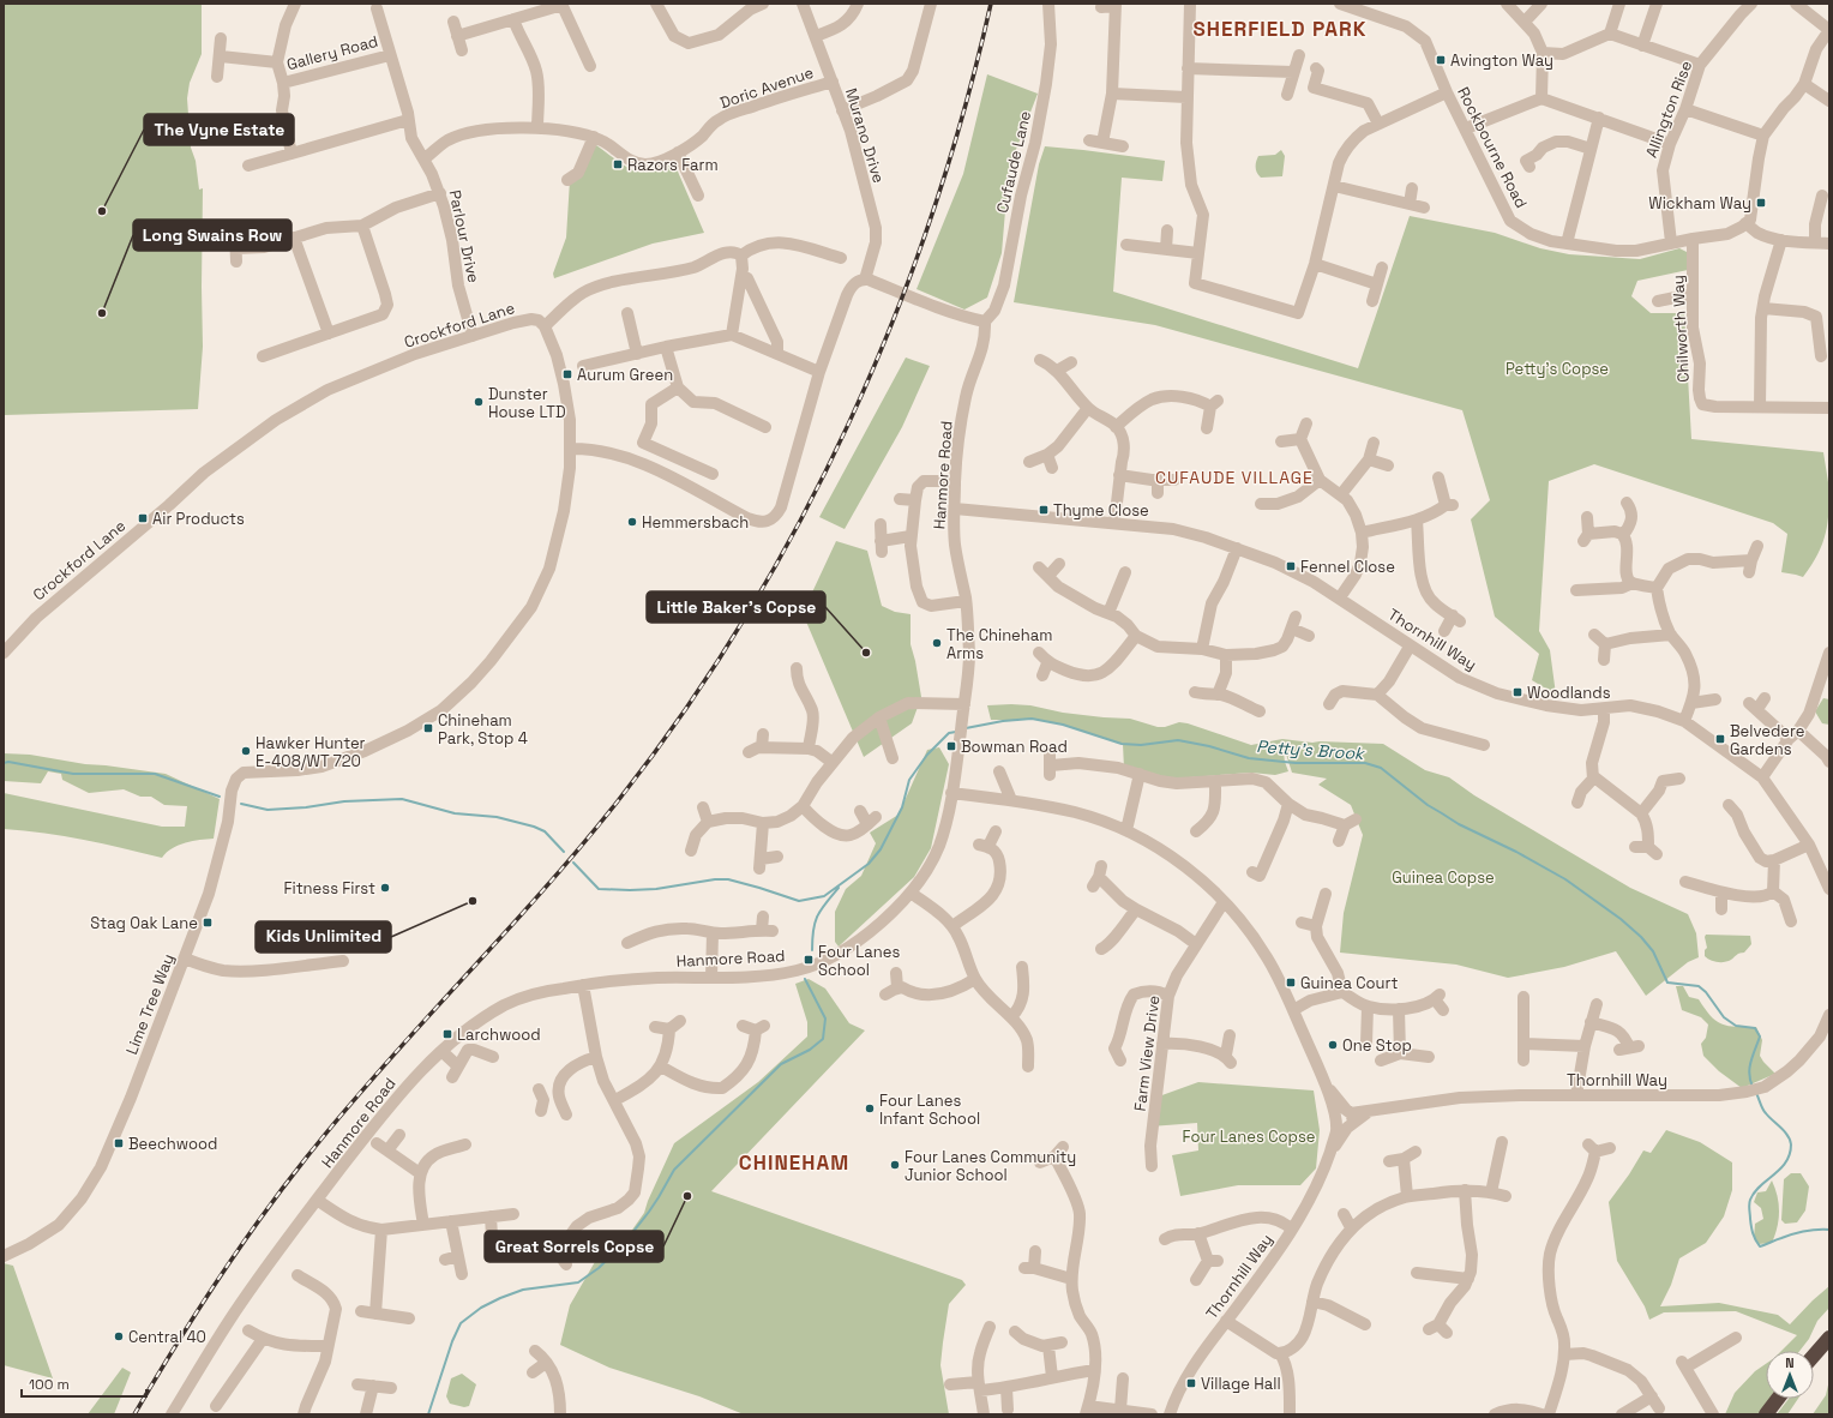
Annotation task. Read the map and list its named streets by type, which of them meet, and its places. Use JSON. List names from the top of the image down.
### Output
{
  "streets": {
    "street": [
      "Gallery Road",
      "Doric Avenue",
      "Allington Rise",
      "Murano Drive",
      "Rockbourne Road",
      "Cufaude Lane",
      "Parlour Drive",
      "Crockford Lane",
      "Chilworth Way",
      "Hanmore Road",
      "Thornhill Way",
      "Lime Tree Way",
      "Farm View Drive"
    ]
  },
  "crossings": [
    ["Gallery Road", "Parlour Drive"],
    ["Doric Avenue", "Murano Drive"],
    ["Doric Avenue", "Parlour Drive"],
    ["Allington Rise", "Rockbourne Road"],
    ["Rockbourne Road", "Chilworth Way"],
    ["Cufaude Lane", "Hanmore Road"],
    ["Parlour Drive", "Crockford Lane"],
    ["Hanmore Road", "Thornhill Way"]
  ],
  "districts": ["SHERFIELD PARK", "CUFAUDE VILLAGE", "CHINEHAM"],
  "water": ["Petty's Brook"],
  "parks": ["Petty's Copse", "Guinea Copse", "Four Lanes Copse"],
  "places": {
    "transit": [
      "Avington Way",
      "Razors Farm",
      "Wickham Way",
      "Aurum Green",
      "Thyme Close",
      "Air Products",
      "Fennel Close",
      "Woodlands",
      "Chineham Park, Stop 4",
      "Belvedere Gardens",
      "Bowman Road",
      "Stag Oak Lane",
      "Four Lanes School",
      "Guinea Court",
      "Larchwood",
      "Beechwood",
      "Village Hall"
    ],
    "other": [
      "The Vyne Estate",
      "Long Swains Row",
      "Dunster House LTD",
      "Hemmersbach",
      "The Chineham Arms",
      "Little Baker's Copse",
      "Hawker Hunter E-408/WT 720",
      "Fitness First",
      "Kids Unlimited",
      "One Stop",
      "Four Lanes Infant School",
      "Four Lanes Community Junior School",
      "Great Sorrels Copse",
      "Central 40"
    ]
  },
  "scale_bar": "100 m",
  "north": "top"
}
